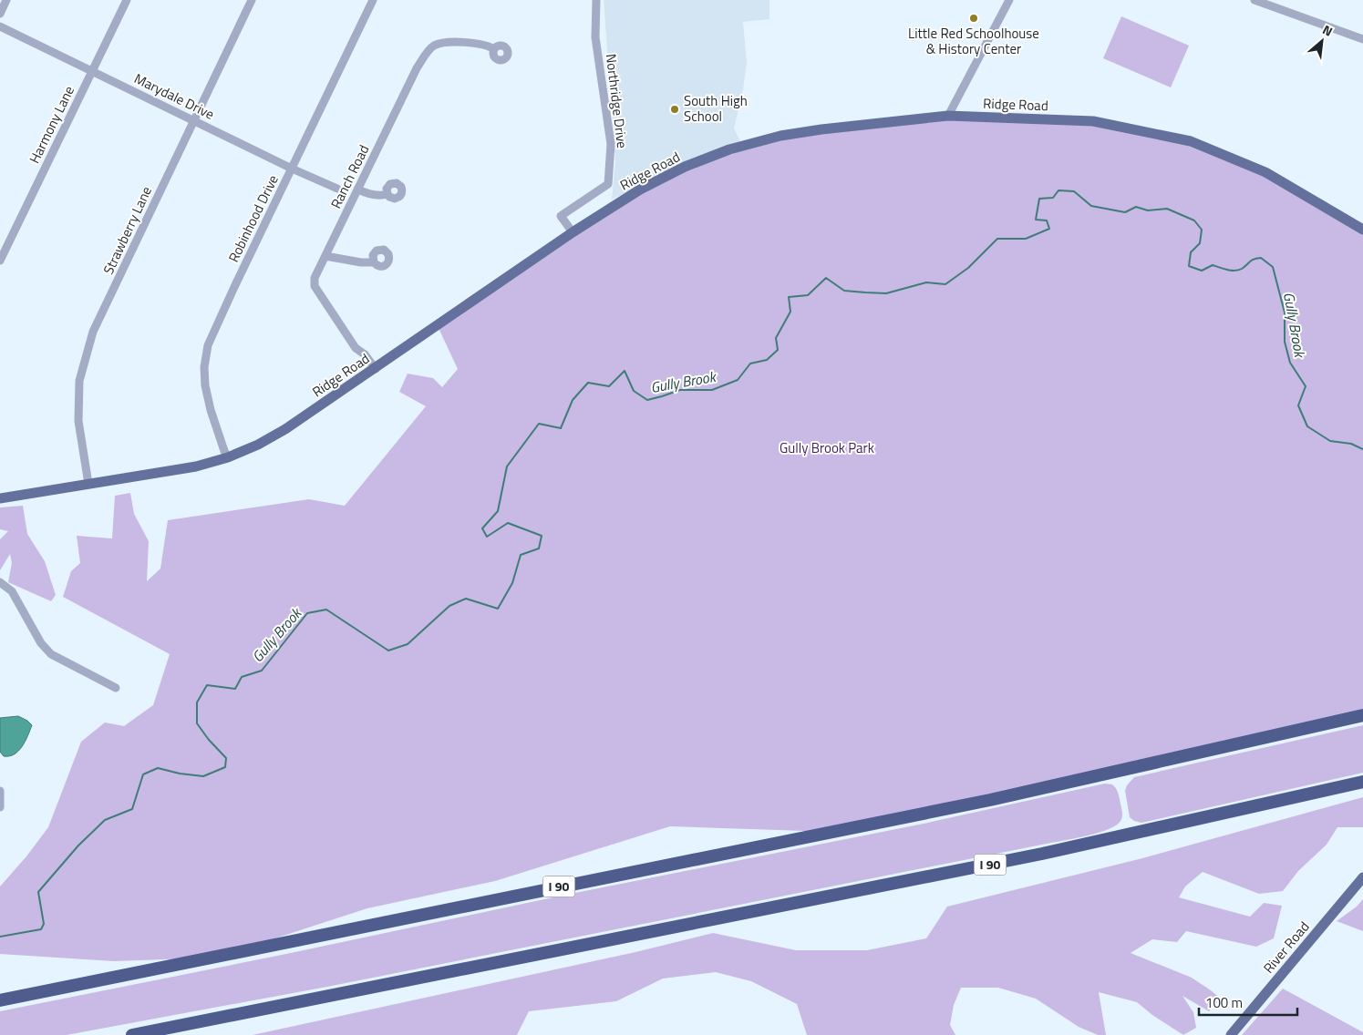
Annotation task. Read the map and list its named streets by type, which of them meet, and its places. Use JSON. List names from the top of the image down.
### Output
{
  "streets": {
    "highway": ["I 90"],
    "main road": ["Ridge Road", "River Road"],
    "street": [
      "Marydale Drive",
      "Northridge Drive",
      "Harmony Lane",
      "Ranch Road",
      "Robinhood Drive",
      "Strawberry Lane"
    ]
  },
  "crossings": [
    ["Marydale Drive", "Harmony Lane"],
    ["Marydale Drive", "Robinhood Drive"],
    ["Marydale Drive", "Strawberry Lane"],
    ["Northridge Drive", "Ridge Road"],
    ["Ridge Road", "Ranch Road"],
    ["Ridge Road", "Robinhood Drive"],
    ["Ridge Road", "Strawberry Lane"]
  ],
  "water": ["Gully Brook"],
  "parks": ["Gully Brook Park"],
  "places": ["Little Red Schoolhouse & History Center", "South High School"],
  "scale_bar": "100 m",
  "north": "top right"
}
